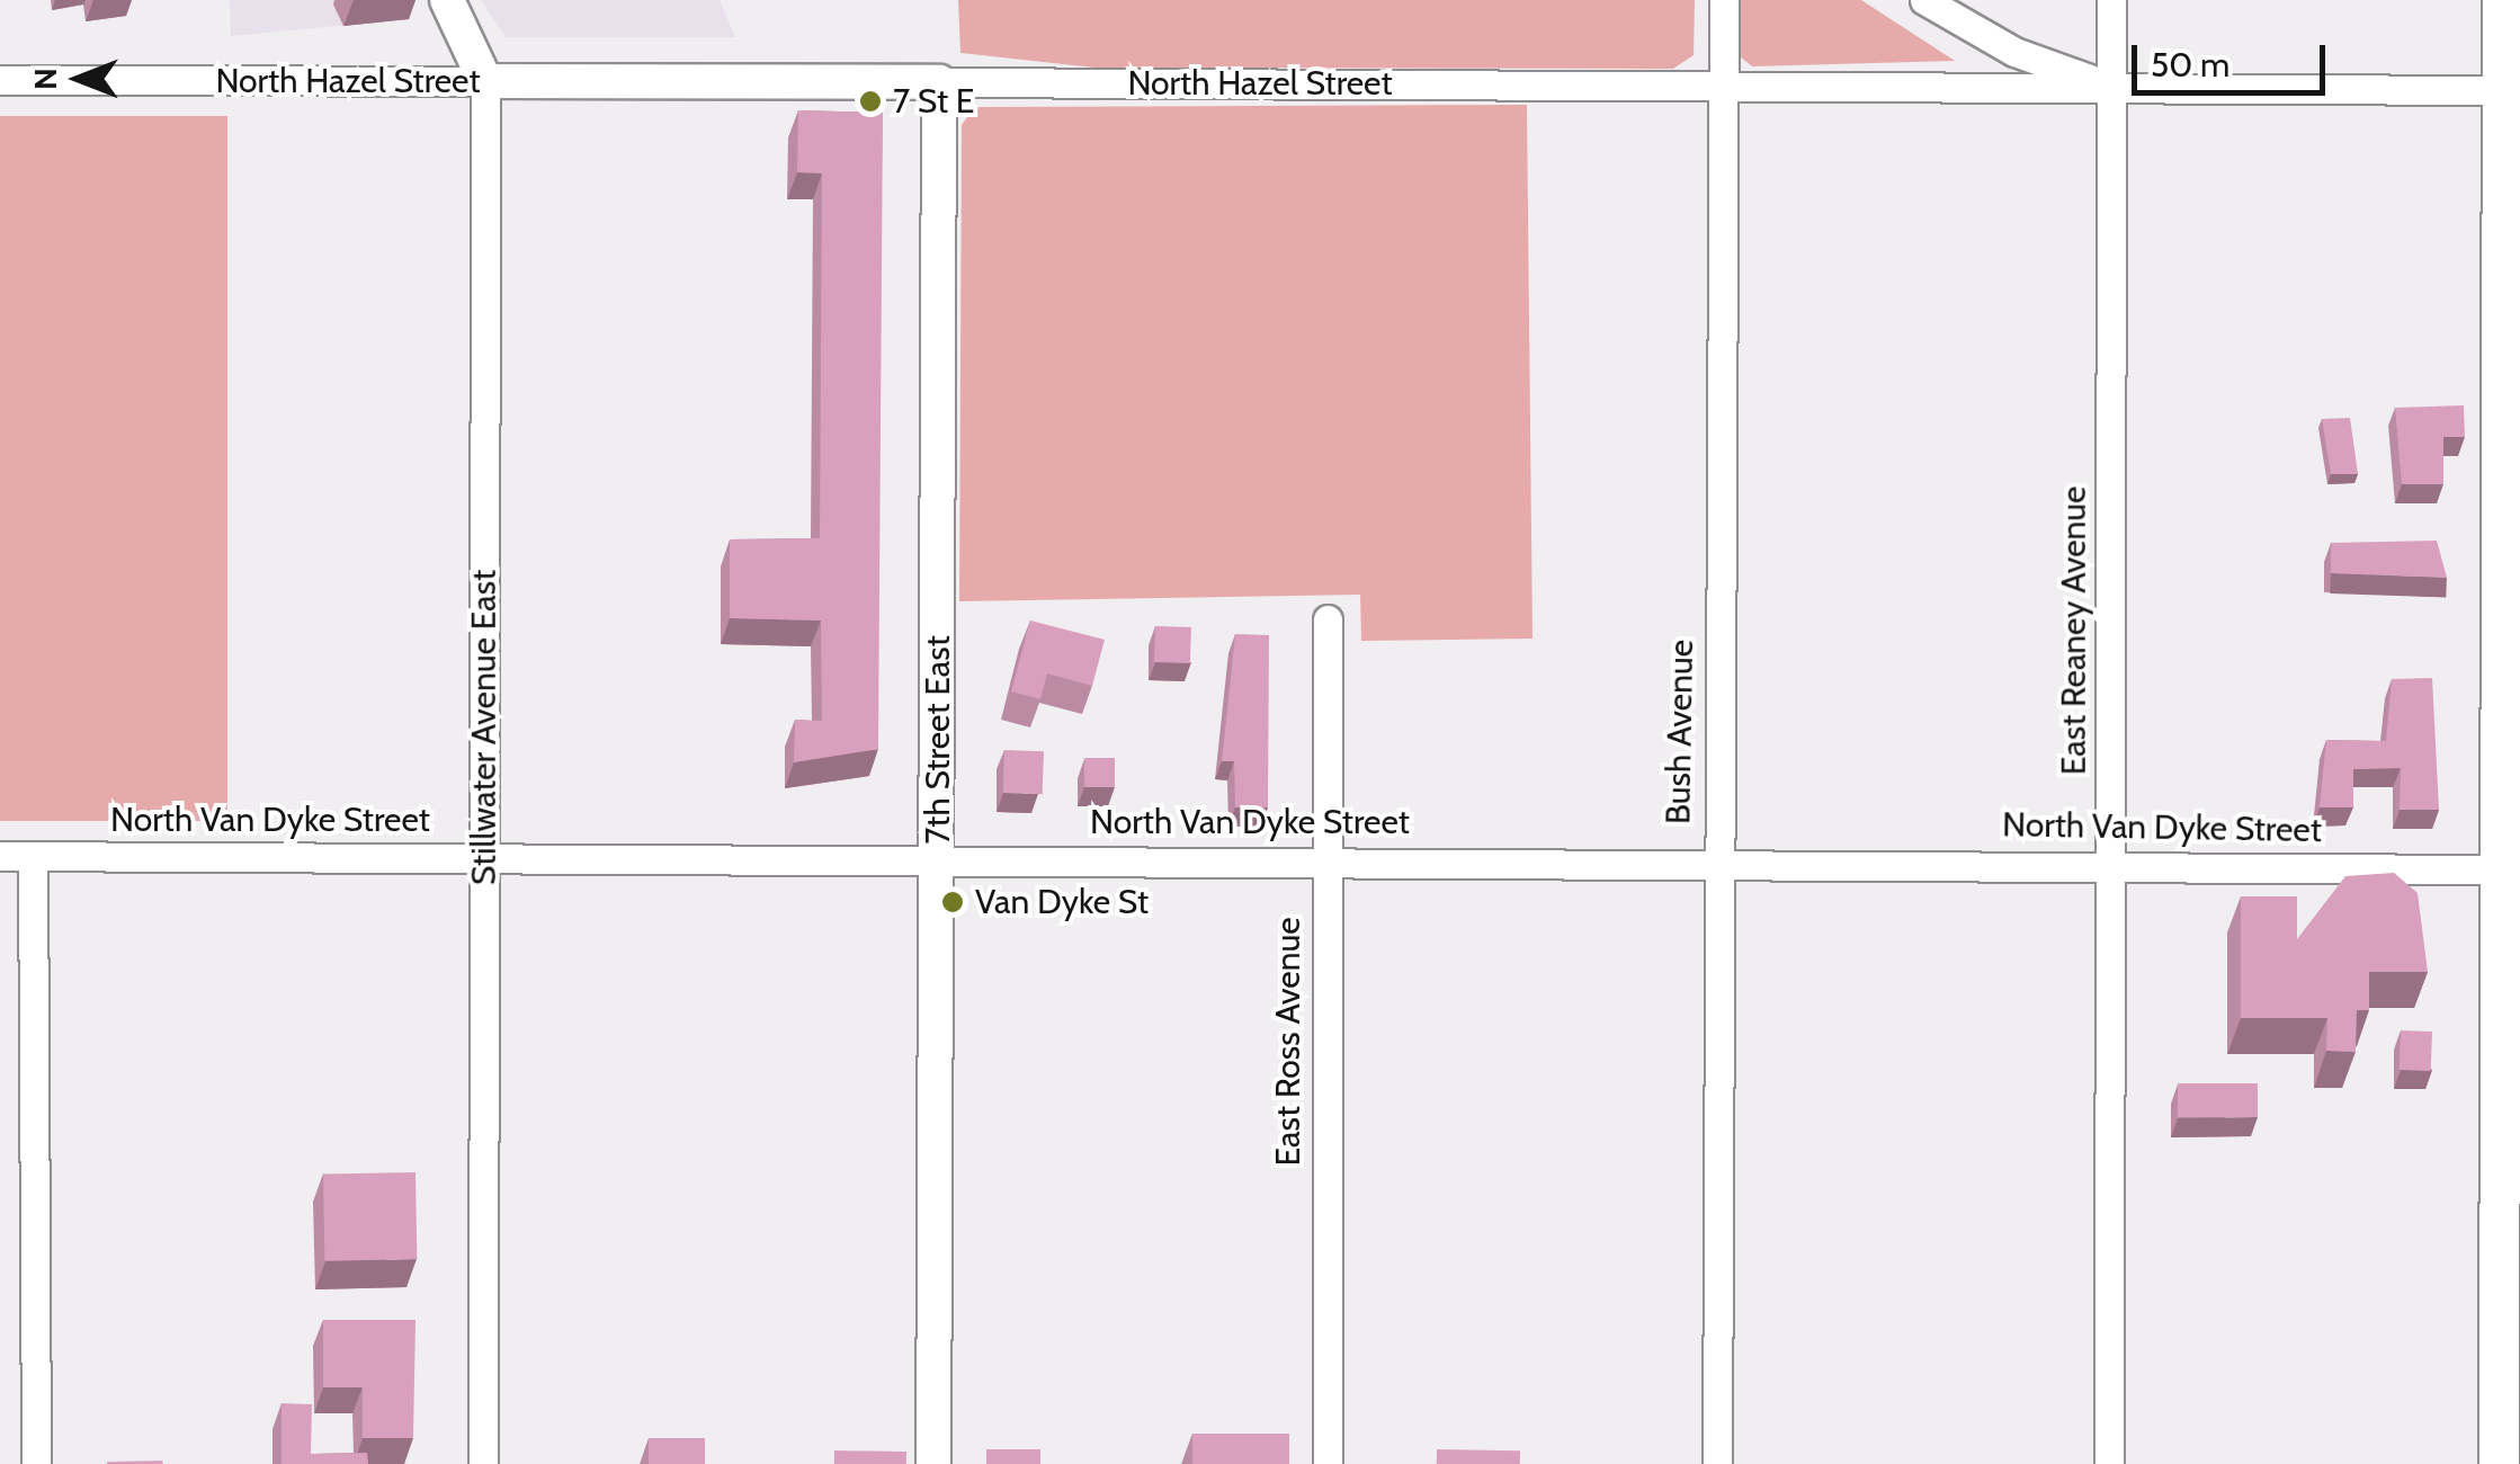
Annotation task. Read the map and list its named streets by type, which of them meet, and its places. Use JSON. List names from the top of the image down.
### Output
{
  "streets": {
    "street": [
      "North Hazel Street",
      "East Reaney Avenue",
      "Stillwater Avenue East",
      "Bush Avenue",
      "7th Street East",
      "North Van Dyke Street",
      "East Ross Avenue"
    ]
  },
  "crossings": [
    ["North Hazel Street", "East Reaney Avenue"],
    ["North Hazel Street", "Stillwater Avenue East"],
    ["North Hazel Street", "Bush Avenue"],
    ["North Hazel Street", "7th Street East"],
    ["East Reaney Avenue", "North Van Dyke Street"],
    ["Stillwater Avenue East", "North Van Dyke Street"],
    ["Bush Avenue", "North Van Dyke Street"],
    ["7th Street East", "North Van Dyke Street"],
    ["North Van Dyke Street", "East Ross Avenue"]
  ],
  "places": ["7 St E", "Van Dyke St"],
  "scale_bar": "50 m",
  "north": "left"
}
